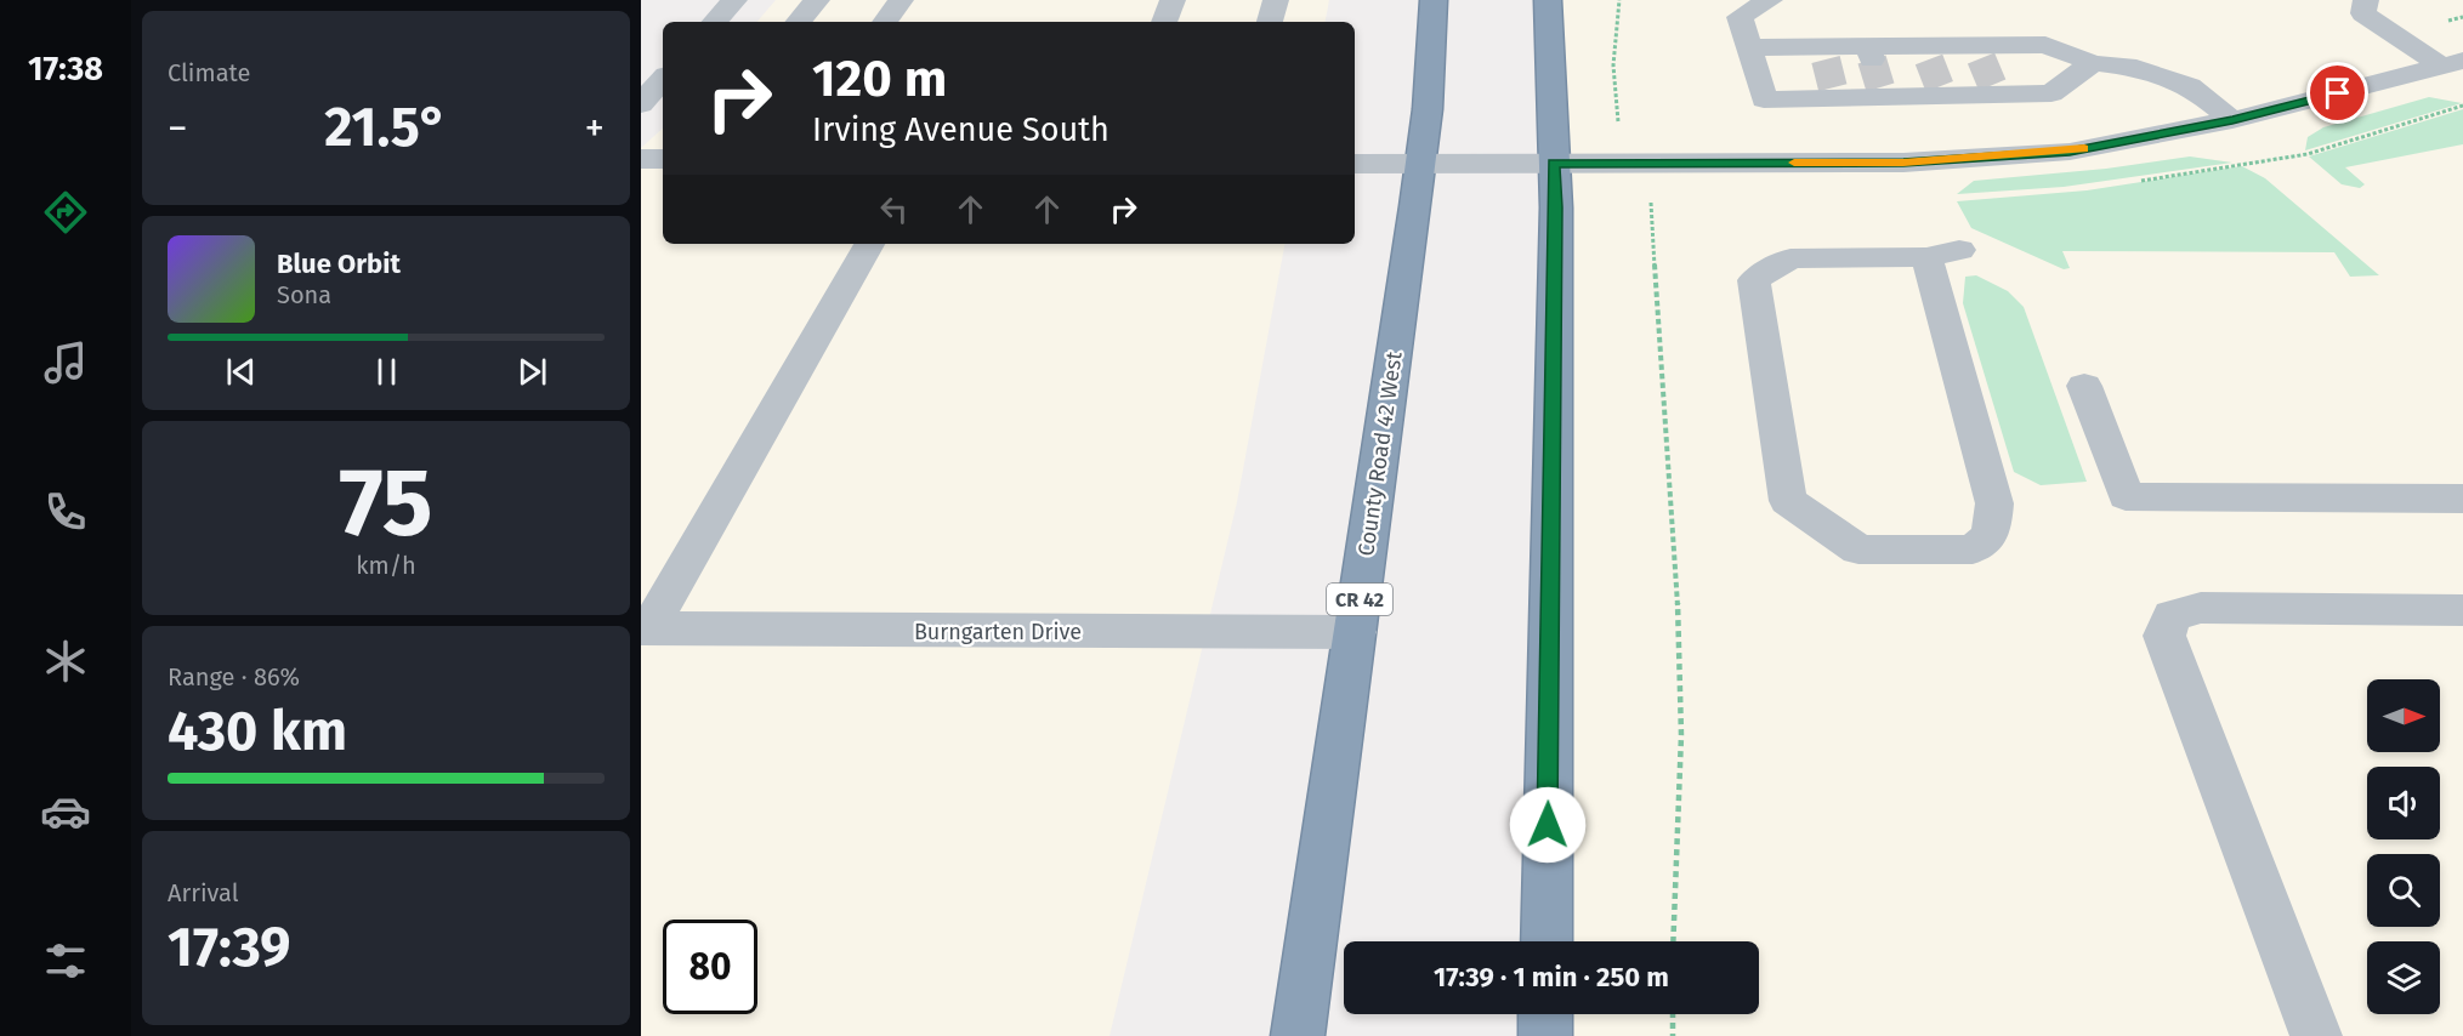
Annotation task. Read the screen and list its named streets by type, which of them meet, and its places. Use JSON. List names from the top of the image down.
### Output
{
  "streets": {
    "highway": ["County Road 42 West", "CR 42"],
    "street": ["Burngarten Drive"]
  },
  "crossings": [
    ["County Road 42 West", "Burngarten Drive"]
  ],
  "north": "right",
  "page": {
    "tabs": "17:38",
    "tile": [
      "Climate",
      ["75", "km/h"],
      ["Range · 86%", "430 km"],
      ["Arrival", "17:39"]
    ],
    "turn": ["120 m", "Irving Avenue South"],
    "heat": ["−", "21.5°", "+"],
    "song": ["Blue Orbit", "Sona"],
    "limit": "80",
    "trip": "17:39 · 1 min · 250 m"
  }
}
